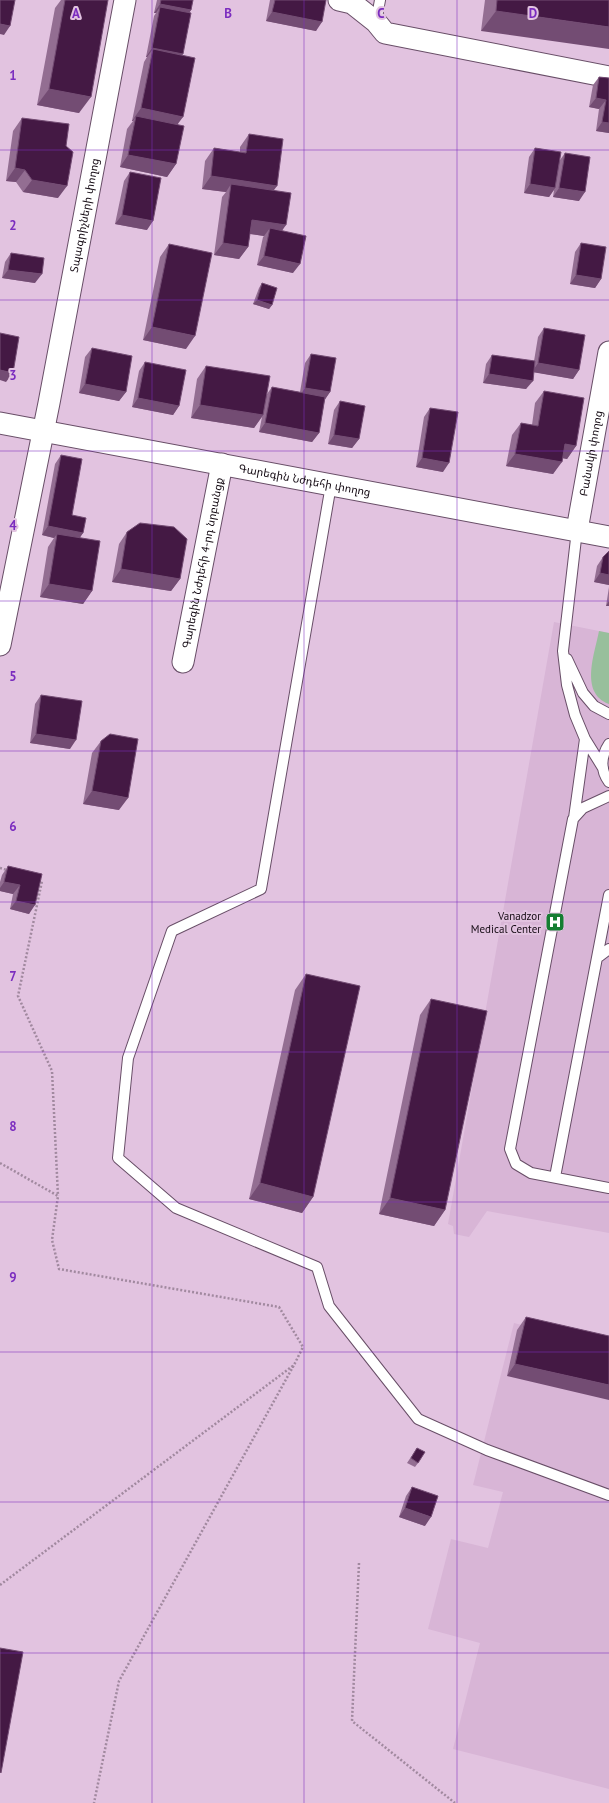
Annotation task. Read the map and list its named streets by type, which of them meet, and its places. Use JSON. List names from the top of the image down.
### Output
{
  "streets": {
    "street": [
      "Տպագրիչների փողոց",
      "Բանակի փողոց",
      "Գարեգին Նժդեհի փողոց",
      "Գարեգին Նժդեհի 4-րդ նրբանցք"
    ]
  },
  "crossings": [
    ["Տպագրիչների փողոց", "Գարեգին Նժդեհի փողոց"],
    ["Բանակի փողոց", "Գարեգին Նժդեհի փողոց"],
    ["Գարեգին Նժդեհի փողոց", "Գարեգին Նժդեհի 4-րդ նրբանցք"]
  ],
  "places": {
    "hospital": ["Vanadzor Medical Center"]
  },
  "grid": {
    "columns": [
      "A",
      "B",
      "C",
      "D"
    ],
    "rows": [
      "1",
      "2",
      "3",
      "4",
      "5",
      "6",
      "7",
      "8",
      "9"
    ]
  }
}
